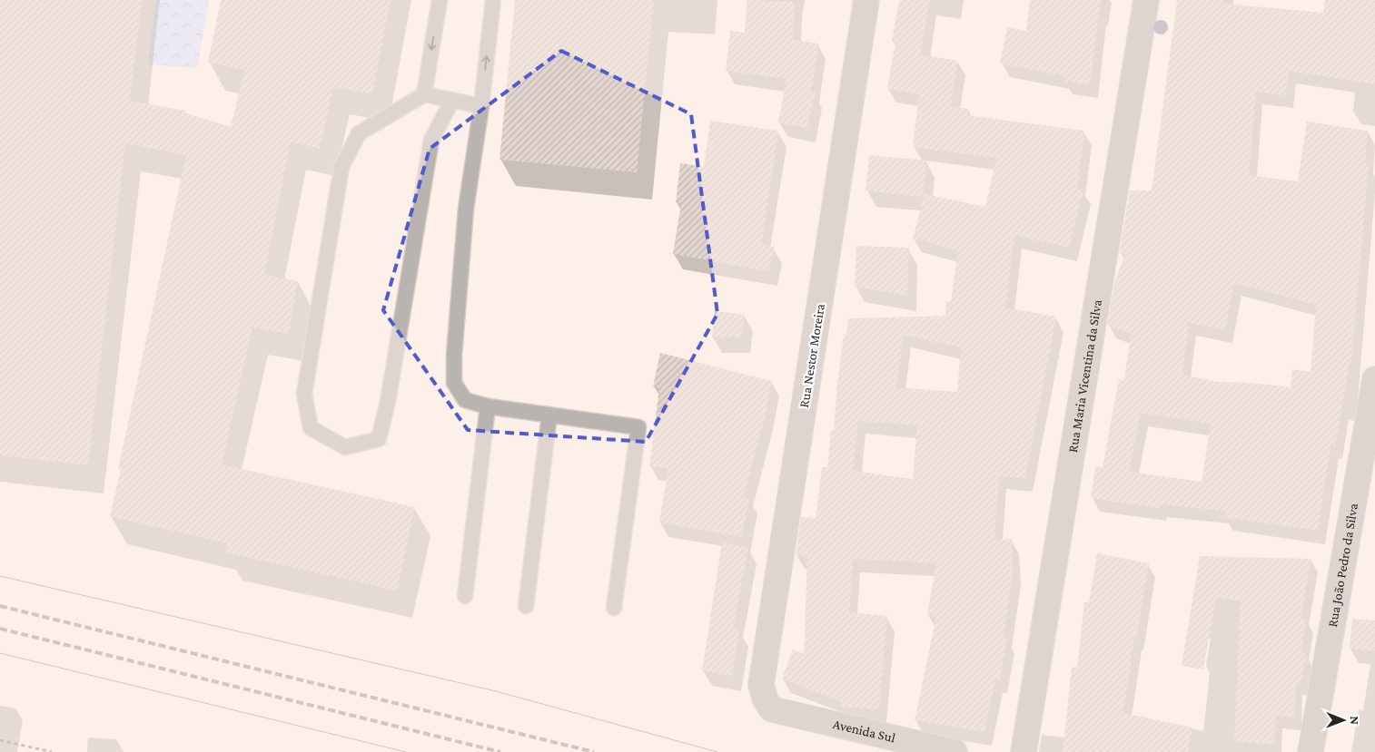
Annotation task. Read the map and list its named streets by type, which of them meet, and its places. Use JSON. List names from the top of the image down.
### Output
{
  "streets": {
    "street": [
      "Rua Nestor Moreira",
      "Rua Maria Vicentina da Silva",
      "Rua João Pedro da Silva",
      "Avenida Sul"
    ]
  },
  "crossings": [
    ["Rua Nestor Moreira", "Avenida Sul"]
  ],
  "north": "right"
}
